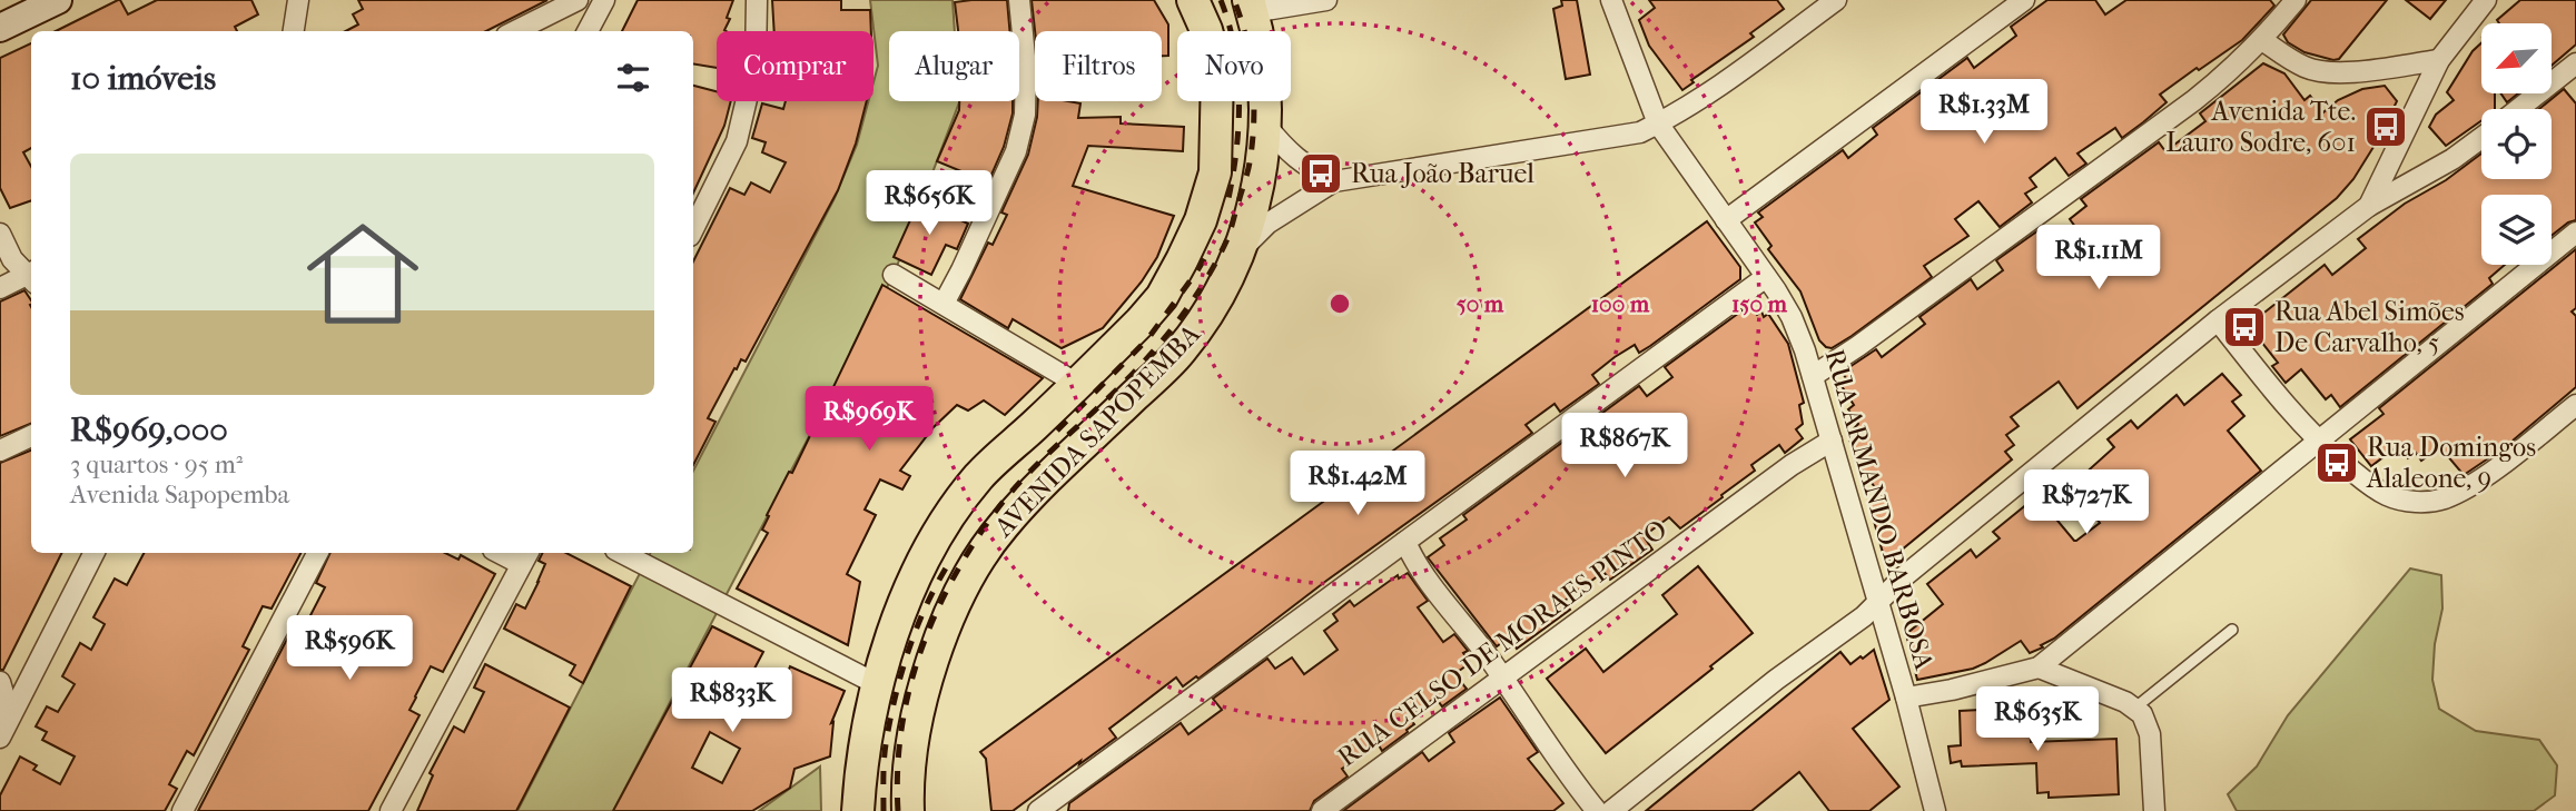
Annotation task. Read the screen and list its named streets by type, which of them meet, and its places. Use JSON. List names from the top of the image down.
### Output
{
  "streets": {
    "main road": ["AVENIDA SAPOPEMBA"],
    "street": ["RUA ARMANDO BARBOSA", "RUA CELSO DE MORAES PINTO"]
  },
  "crossings": [
    ["RUA ARMANDO BARBOSA", "RUA CELSO DE MORAES PINTO"]
  ],
  "places": {
    "bus stop": [
      "Avenida Tte. Lauro Sodre, 601",
      "Rua João Baruel",
      "Rua Abel Simões De Carvalho, 5",
      "Rua Domingos Alaleone, 9"
    ]
  },
  "north": "bottom left",
  "page": {
    "chip": [
      "Comprar",
      "Alugar",
      "Filtros",
      "Novo"
    ],
    "heading": "10 imóveis",
    "price": [
      "R$1.33M",
      "R$656K",
      "R$1.11M",
      "R$969K",
      "R$867K",
      "R$1.42M",
      "R$727K",
      "R$596K",
      "R$833K",
      "R$635K"
    ],
    "list": [
      {
        "name": "R$969,000",
        "note": "3 quartos · 95 m² · Avenida Sapopemba"
      }
    ]
  },
  "rings": ["50 m", "100 m", "150 m"]
}
